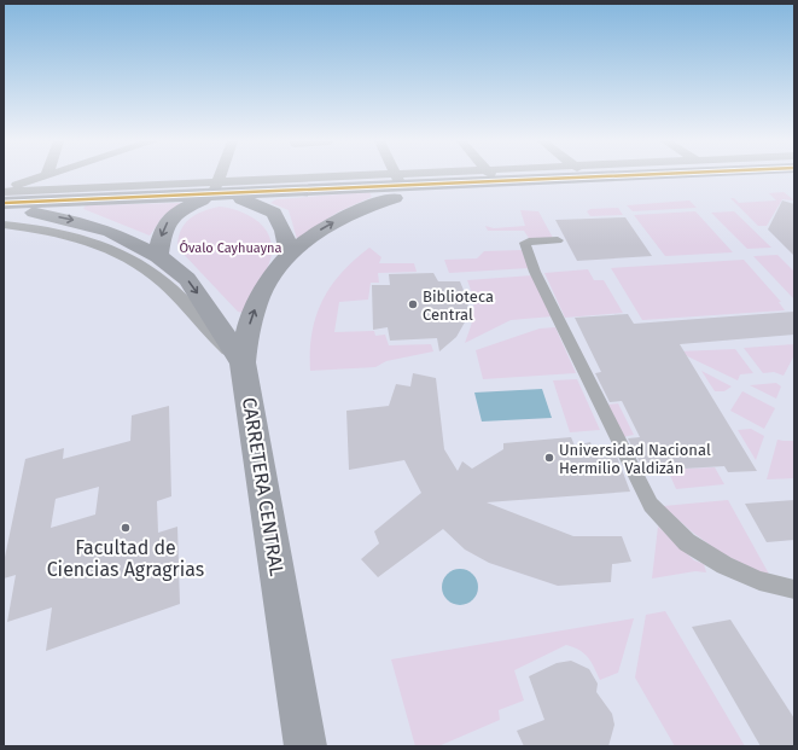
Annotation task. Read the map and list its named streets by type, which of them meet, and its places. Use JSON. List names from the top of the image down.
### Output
{
  "streets": {
    "highway": ["CARRETERA CENTRAL"]
  },
  "parks": ["Óvalo Cayhuayna"],
  "places": ["Biblioteca Central", "Universidad Nacional Hermilio Valdizán", "Facultad de Ciencias Agragrias"]
}
